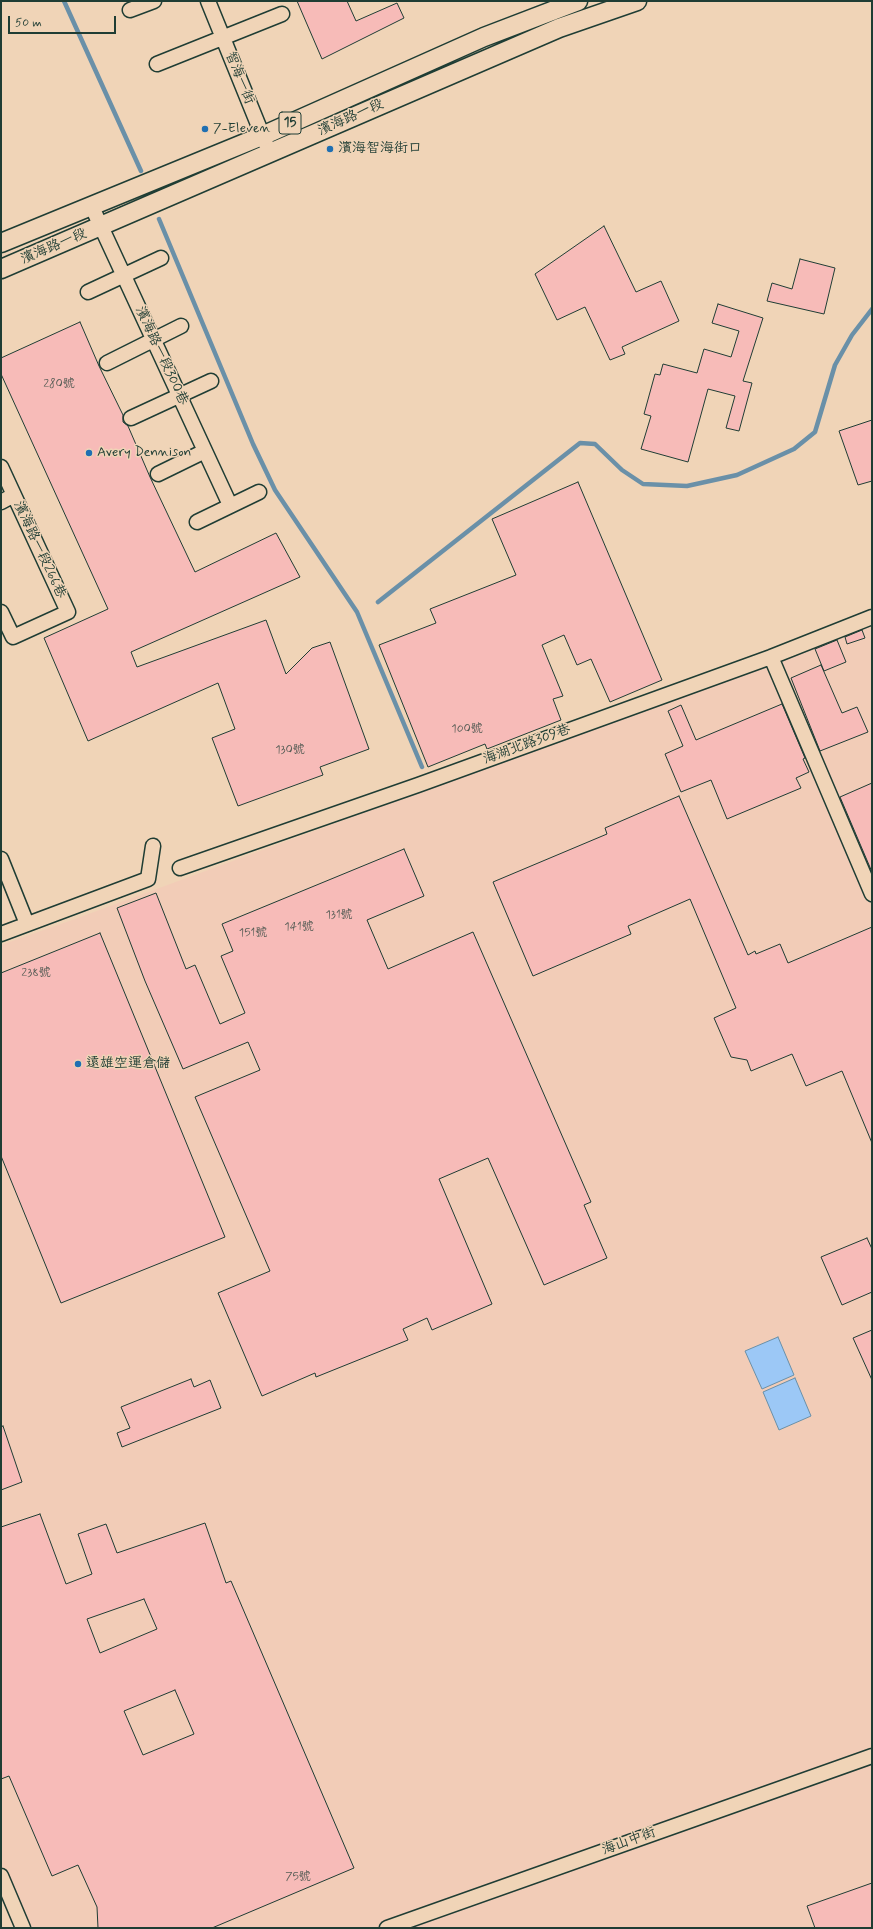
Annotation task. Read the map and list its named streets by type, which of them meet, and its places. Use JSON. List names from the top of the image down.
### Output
{
  "streets": {
    "main road": ["濱海路一段", "15"],
    "street": [
      "智海一街",
      "濱海路一段300巷",
      "濱海路一段266巷",
      "海湖北路309巷",
      "海山中街"
    ]
  },
  "crossings": [
    ["智海一街", "濱海路一段"],
    ["濱海路一段", "濱海路一段300巷"]
  ],
  "places": [
    "7-Eleven",
    "濱海智海街口",
    "Avery Dennison",
    "遠雄空運倉儲"
  ],
  "house_numbers": [
    "280號",
    "100號",
    "130號",
    "131號",
    "141號",
    "151號",
    "238號",
    "75號"
  ],
  "scale_bar": "50 m"
}
